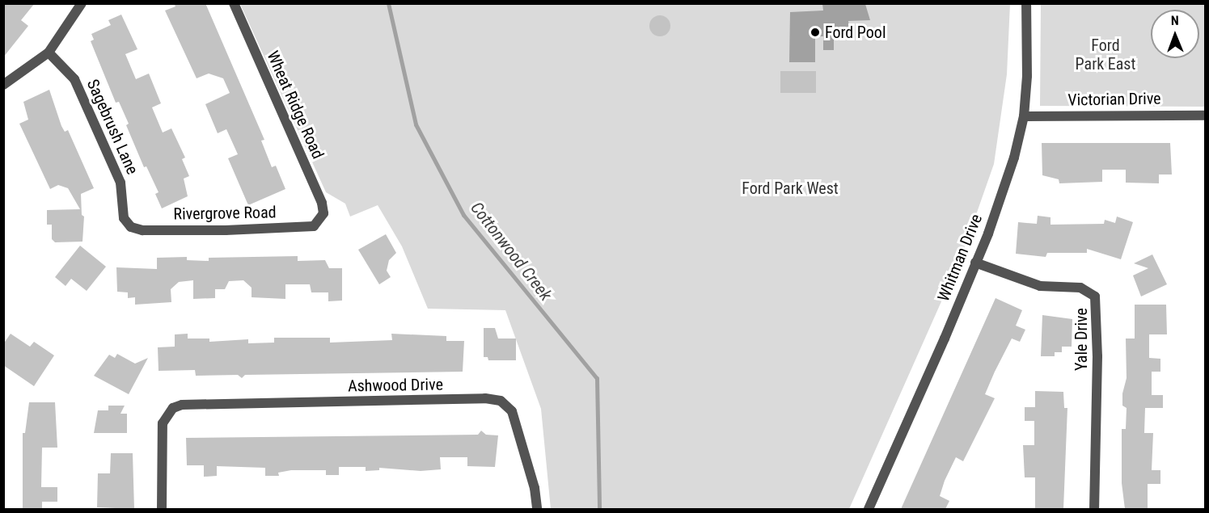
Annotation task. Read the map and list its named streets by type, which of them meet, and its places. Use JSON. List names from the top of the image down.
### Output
{
  "streets": {
    "street": [
      "Victorian Drive",
      "Wheat Ridge Road",
      "Sagebrush Lane",
      "Rivergrove Road",
      "Whitman Drive",
      "Yale Drive",
      "Ashwood Drive"
    ]
  },
  "crossings": [
    ["Victorian Drive", "Whitman Drive"],
    ["Wheat Ridge Road", "Rivergrove Road"],
    ["Sagebrush Lane", "Rivergrove Road"],
    ["Whitman Drive", "Yale Drive"]
  ],
  "water": ["Cottonwood Creek"],
  "parks": ["Ford Park East", "Ford Park West"],
  "places": ["Ford Pool"],
  "north": "top"
}
